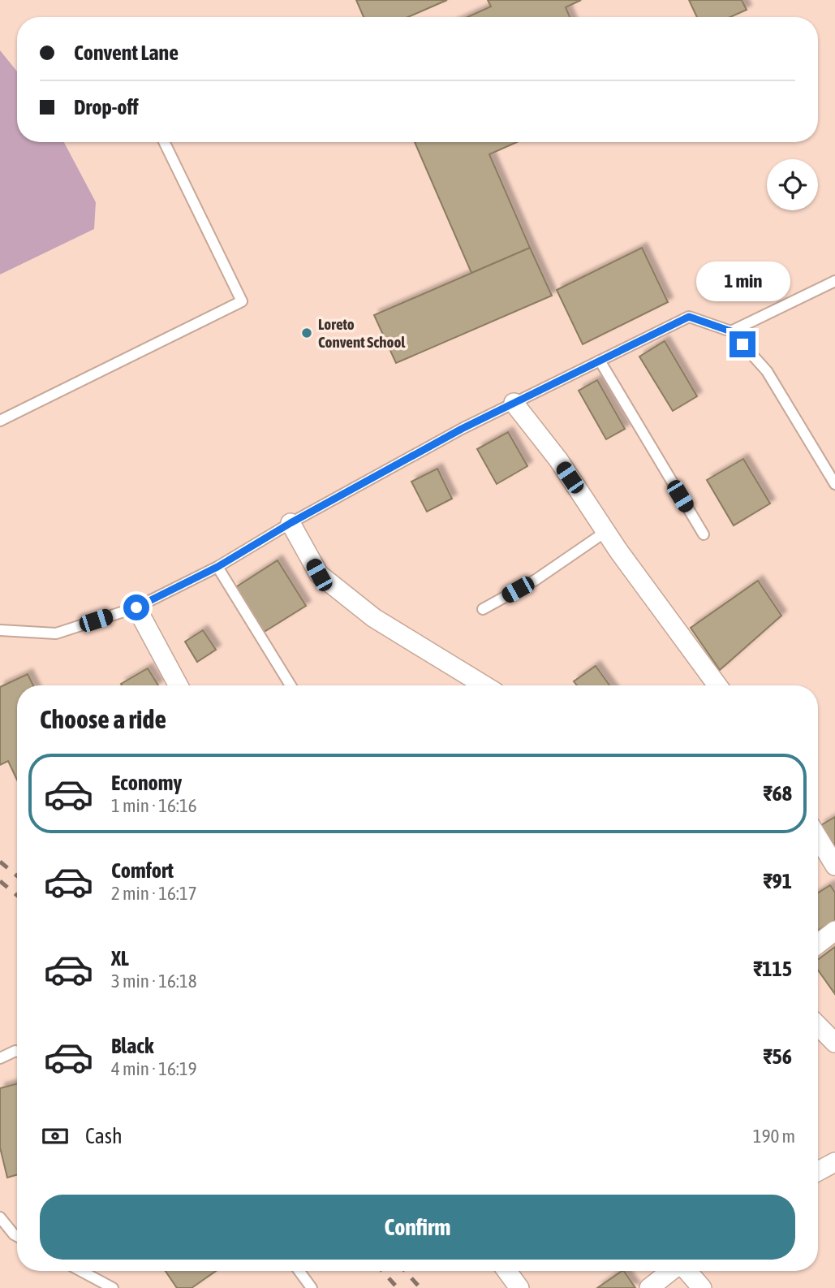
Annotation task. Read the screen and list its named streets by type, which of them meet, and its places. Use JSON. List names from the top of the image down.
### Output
{
  "places": ["Loreto Convent School"],
  "page": {
    "banner": ["Convent Lane", "Drop-off"],
    "bubble": "1 min",
    "heading": "Choose a ride",
    "list": [
      {
        "name": "Economy",
        "note": "1 min · 16:16",
        "value": "₹68"
      },
      {
        "name": "Comfort",
        "note": "2 min · 16:17",
        "value": "₹91"
      },
      {
        "name": "XL",
        "note": "3 min · 16:18",
        "value": "₹115"
      },
      {
        "name": "Black",
        "note": "4 min · 16:19",
        "value": "₹56"
      }
    ],
    "pay": ["Cash", "190 m"],
    "buttons": "Confirm"
  }
}
